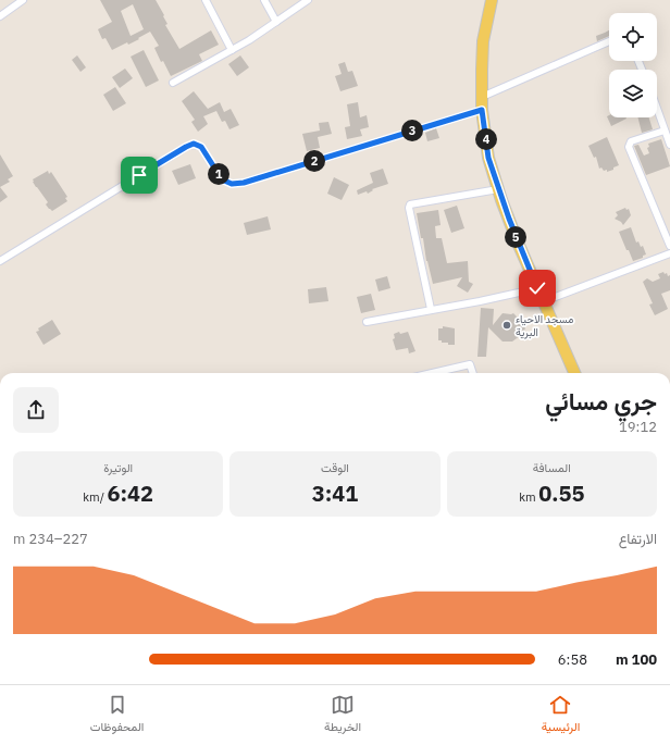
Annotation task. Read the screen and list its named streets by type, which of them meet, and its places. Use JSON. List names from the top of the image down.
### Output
{
  "places": ["مسجد الاحياء البرية"],
  "page": {
    "pins": [
      "3",
      "4",
      "2",
      "1",
      "5"
    ],
    "heading": ["جري مسائي", "19:12"],
    "stats": [
      ["المسافة", "0.55 km"],
      ["الوقت", "3:41"],
      ["الوتيرة", "6:42 /km"]
    ],
    "chart": ["الارتفاع", "227–234 m"],
    "list": [
      {
        "name": "100 m",
        "note": "6:58"
      }
    ],
    "tabs": ["الرئيسية", "الخريطة", "المحفوظات"]
  }
}
